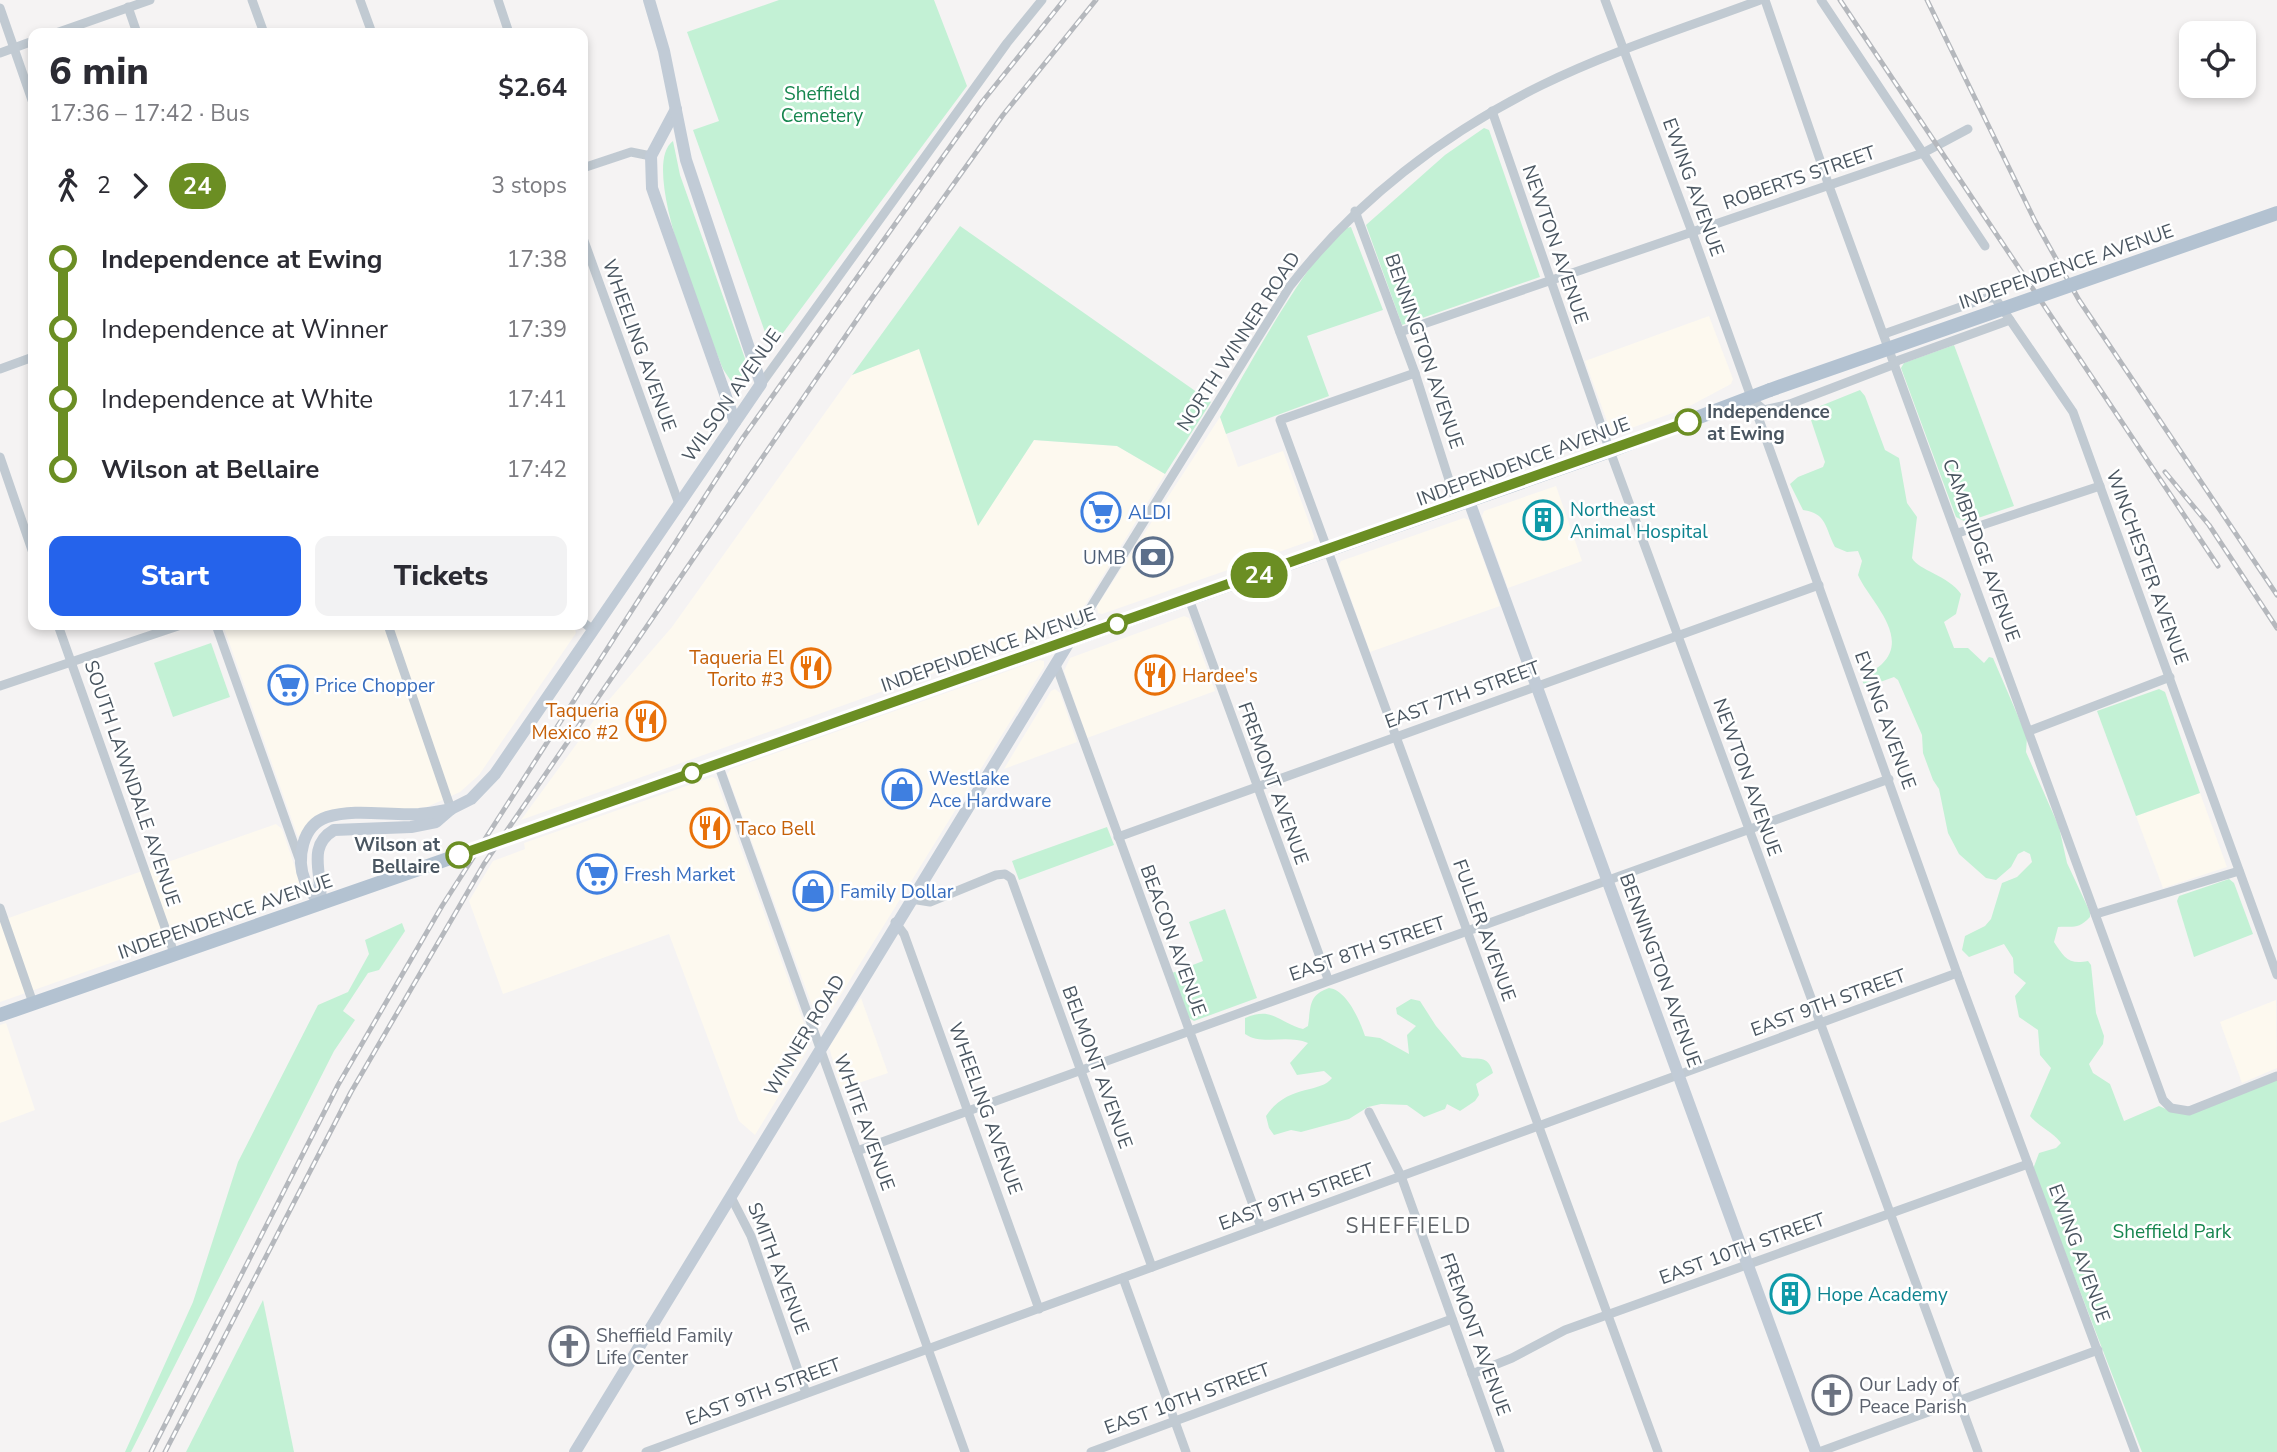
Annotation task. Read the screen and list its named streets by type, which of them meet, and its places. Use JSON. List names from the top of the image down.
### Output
{
  "streets": {
    "main road": [
      "INDEPENDENCE AVENUE",
      "BENNINGTON AVENUE",
      "WILSON AVENUE",
      "WINNER ROAD"
    ],
    "street": [
      "ROBERTS STREET",
      "EWING AVENUE",
      "NEWTON AVENUE",
      "NORTH WINNER ROAD",
      "WHEELING AVENUE",
      "CAMBRIDGE AVENUE",
      "WINCHESTER AVENUE",
      "EAST 7TH STREET",
      "SOUTH LAWNDALE AVENUE",
      "FREMONT AVENUE",
      "FULLER AVENUE",
      "BEACON AVENUE",
      "EAST 8TH STREET",
      "EAST 9TH STREET",
      "BELMONT AVENUE",
      "WHITE AVENUE",
      "EAST 10TH STREET",
      "SMITH AVENUE"
    ]
  },
  "crossings": [
    ["ROBERTS STREET", "EWING AVENUE"],
    ["ROBERTS STREET", "NEWTON AVENUE"],
    ["ROBERTS STREET", "BENNINGTON AVENUE"],
    ["ROBERTS STREET", "CAMBRIDGE AVENUE"],
    ["EWING AVENUE", "INDEPENDENCE AVENUE"],
    ["EWING AVENUE", "NORTH WINNER ROAD"],
    ["EWING AVENUE", "EAST 7TH STREET"],
    ["EWING AVENUE", "EAST 8TH STREET"],
    ["EWING AVENUE", "EAST 9TH STREET"],
    ["EWING AVENUE", "EAST 10TH STREET"],
    ["NEWTON AVENUE", "INDEPENDENCE AVENUE"],
    ["NEWTON AVENUE", "NORTH WINNER ROAD"],
    ["NEWTON AVENUE", "EAST 7TH STREET"],
    ["NEWTON AVENUE", "EAST 8TH STREET"],
    ["NEWTON AVENUE", "EAST 9TH STREET"],
    ["NEWTON AVENUE", "EAST 10TH STREET"],
    ["INDEPENDENCE AVENUE", "NORTH WINNER ROAD"],
    ["INDEPENDENCE AVENUE", "BENNINGTON AVENUE"],
    ["INDEPENDENCE AVENUE", "WILSON AVENUE"],
    ["INDEPENDENCE AVENUE", "CAMBRIDGE AVENUE"],
    ["INDEPENDENCE AVENUE", "WINCHESTER AVENUE"],
    ["INDEPENDENCE AVENUE", "SOUTH LAWNDALE AVENUE"],
    ["INDEPENDENCE AVENUE", "FREMONT AVENUE"],
    ["INDEPENDENCE AVENUE", "FULLER AVENUE"],
    ["INDEPENDENCE AVENUE", "WINNER ROAD"],
    ["INDEPENDENCE AVENUE", "WHITE AVENUE"],
    ["NORTH WINNER ROAD", "BENNINGTON AVENUE"],
    ["NORTH WINNER ROAD", "CAMBRIDGE AVENUE"],
    ["NORTH WINNER ROAD", "WINNER ROAD"],
    ["WHEELING AVENUE", "WILSON AVENUE"],
    ["WHEELING AVENUE", "EAST 8TH STREET"],
    ["WHEELING AVENUE", "EAST 9TH STREET"],
    ["WHEELING AVENUE", "WINNER ROAD"],
    ["BENNINGTON AVENUE", "EAST 7TH STREET"],
    ["BENNINGTON AVENUE", "FULLER AVENUE"],
    ["BENNINGTON AVENUE", "EAST 8TH STREET"],
    ["BENNINGTON AVENUE", "EAST 9TH STREET"],
    ["BENNINGTON AVENUE", "EAST 10TH STREET"],
    ["CAMBRIDGE AVENUE", "WINCHESTER AVENUE"],
    ["EAST 7TH STREET", "FREMONT AVENUE"],
    ["EAST 7TH STREET", "FULLER AVENUE"],
    ["EAST 7TH STREET", "BEACON AVENUE"],
    ["FREMONT AVENUE", "EAST 8TH STREET"],
    ["FREMONT AVENUE", "EAST 9TH STREET"],
    ["FREMONT AVENUE", "EAST 10TH STREET"],
    ["FULLER AVENUE", "EAST 8TH STREET"],
    ["FULLER AVENUE", "EAST 9TH STREET"],
    ["FULLER AVENUE", "EAST 10TH STREET"],
    ["BEACON AVENUE", "EAST 8TH STREET"],
    ["BEACON AVENUE", "EAST 9TH STREET"],
    ["BEACON AVENUE", "WINNER ROAD"],
    ["EAST 8TH STREET", "BELMONT AVENUE"],
    ["EAST 8TH STREET", "WHITE AVENUE"],
    ["EAST 9TH STREET", "BELMONT AVENUE"],
    ["EAST 9TH STREET", "WHITE AVENUE"],
    ["EAST 9TH STREET", "SMITH AVENUE"],
    ["WINNER ROAD", "BELMONT AVENUE"],
    ["WINNER ROAD", "WHITE AVENUE"],
    ["WINNER ROAD", "SMITH AVENUE"]
  ],
  "districts": ["SHEFFIELD"],
  "parks": ["Sheffield Cemetery", "Sheffield Park"],
  "places": {
    "other": ["Independence at Ewing", "Wilson at Bellaire"],
    "supermarket": ["ALDI", "Price Chopper", "Fresh Market"],
    "building": ["Northeast Animal Hospital", "Hope Academy"],
    "bank": ["UMB"],
    "restaurant": [
      "Taqueria El Torito #3",
      "Hardee's",
      "Taqueria Mexico #2",
      "Taco Bell"
    ],
    "shop": ["Westlake Ace Hardware", "Family Dollar"],
    "church": ["Sheffield Family Life Center", "Our Lady of Peace Parish"]
  },
  "lines": ["bus line 24"],
  "page": {
    "on_map": "24",
    "heading": ["6 min", "17:36 – 17:42 · Bus", "$2.64"],
    "legs": ["2", "24", "3 stops"],
    "list": [
      {
        "name": "Independence at Ewing",
        "value": "17:38"
      },
      {
        "name": "Independence at Winner",
        "value": "17:39"
      },
      {
        "name": "Independence at White",
        "value": "17:41"
      },
      {
        "name": "Wilson at Bellaire",
        "value": "17:42"
      }
    ],
    "buttons": ["Start", "Tickets"]
  }
}
